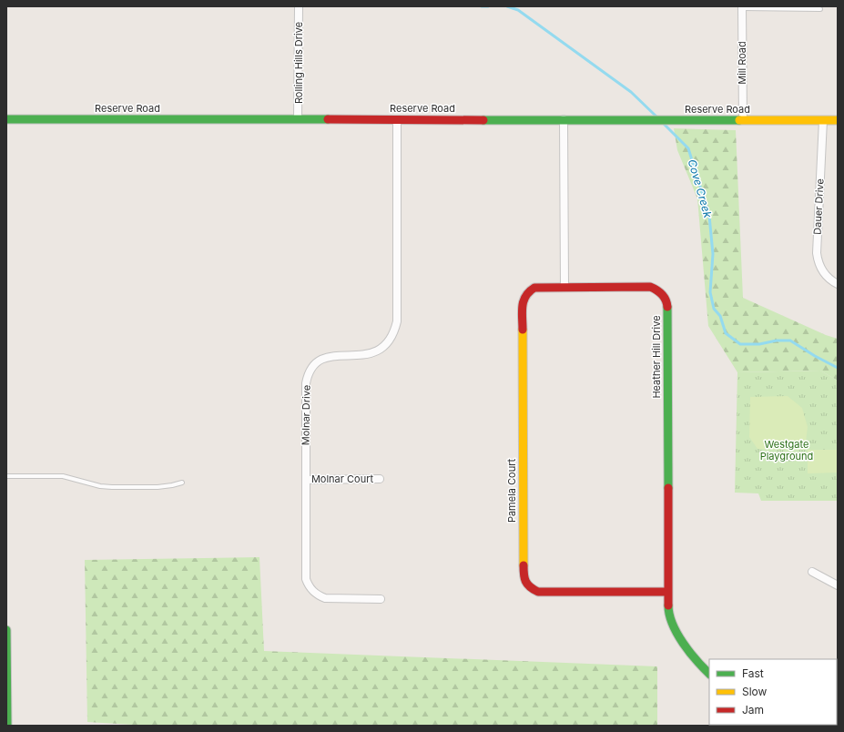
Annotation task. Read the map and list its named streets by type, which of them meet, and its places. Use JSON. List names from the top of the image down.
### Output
{
  "streets": {
    "street": [
      "Rolling Hills Drive",
      "Mill Road",
      "Reserve Road",
      "Dauer Drive",
      "Heather Hill Drive",
      "Molnar Drive",
      "Molnar Court",
      "Pamela Court"
    ]
  },
  "crossings": [
    ["Rolling Hills Drive", "Reserve Road"],
    ["Mill Road", "Reserve Road"],
    ["Reserve Road", "Dauer Drive"],
    ["Reserve Road", "Molnar Drive"],
    ["Heather Hill Drive", "Pamela Court"],
    ["Molnar Drive", "Molnar Court"]
  ],
  "water": ["Cove Creek"],
  "parks": ["Westgate Playground"],
  "legend": ["Fast", "Slow", "Jam"]
}
